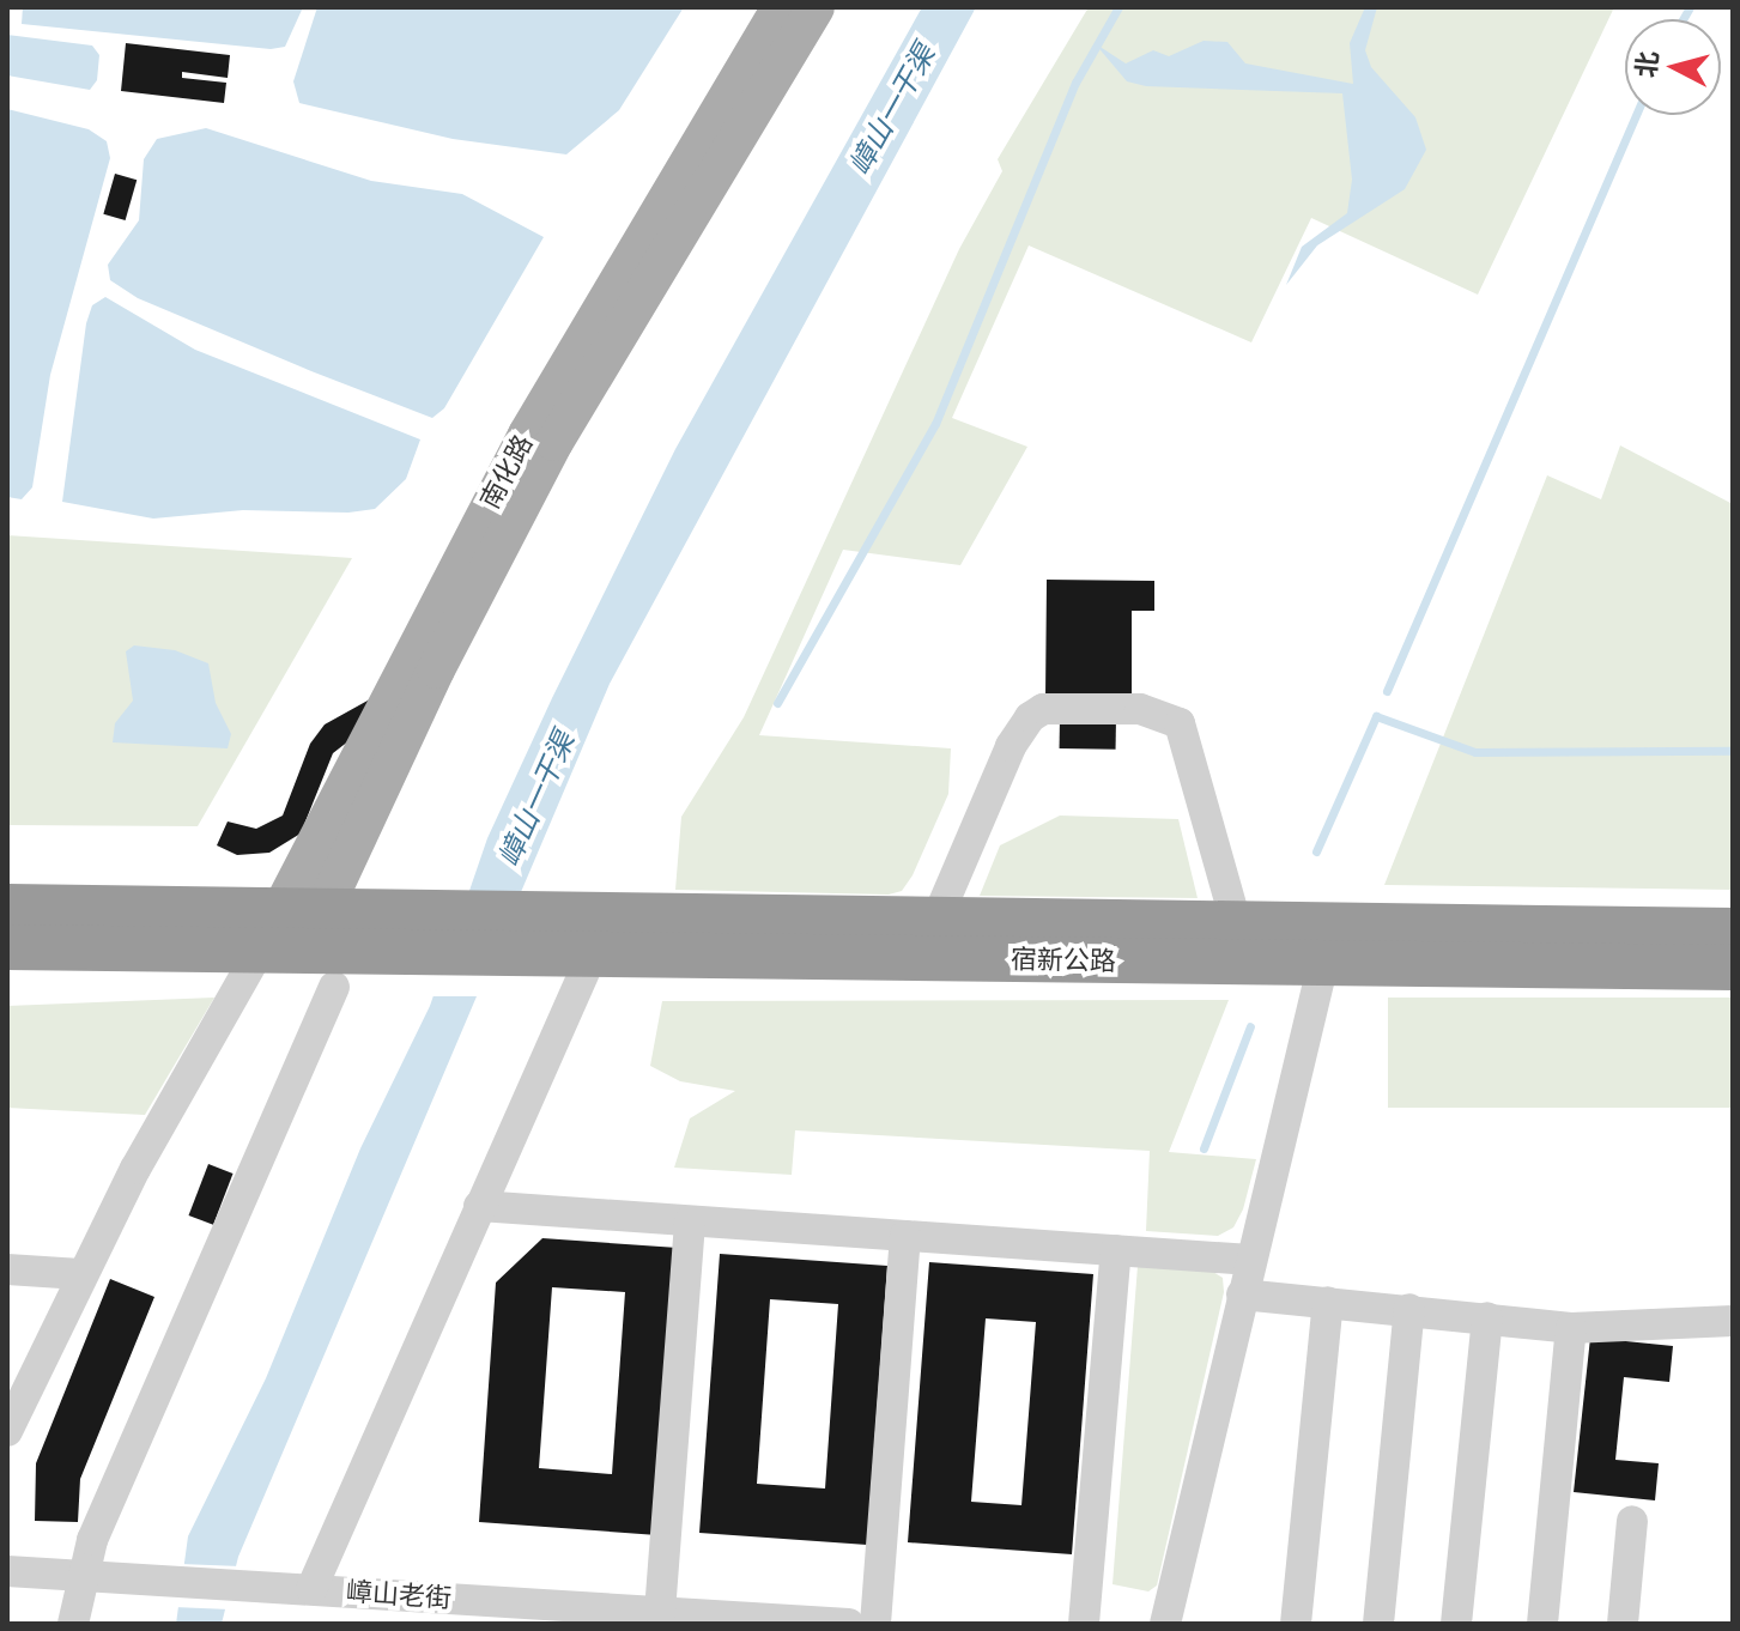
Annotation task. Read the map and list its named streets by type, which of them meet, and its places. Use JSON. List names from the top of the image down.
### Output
{
  "streets": {
    "highway": ["宿新公路"],
    "main road": ["南化路"],
    "street": ["嶂山老街"]
  },
  "crossings": [
    ["南化路", "宿新公路"]
  ],
  "water": ["嶂山一干渠"],
  "north": "left"
}
